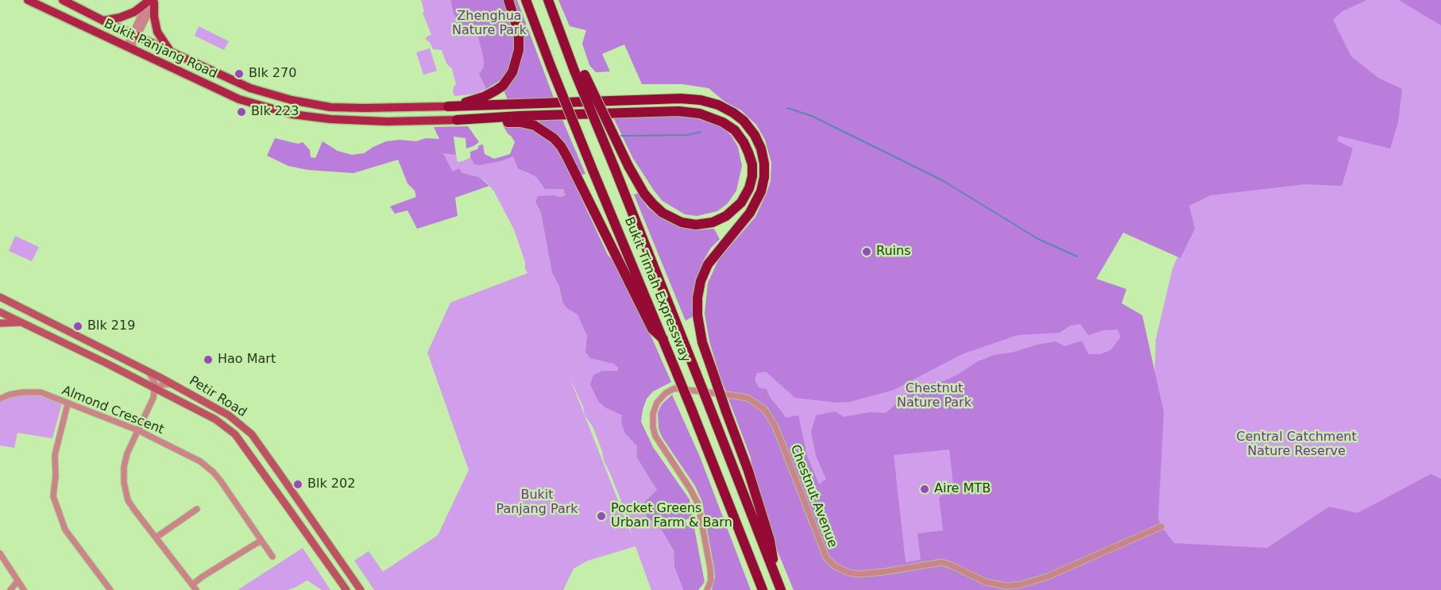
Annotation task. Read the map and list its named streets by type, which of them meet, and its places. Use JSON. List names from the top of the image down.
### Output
{
  "streets": {
    "highway": ["Bukit Timah Expressway"],
    "main road": ["Bukit Panjang Road", "Petir Road"],
    "street": ["Almond Crescent", "Chestnut Avenue"]
  },
  "parks": [
    "Zhenghua Nature Park",
    "Chestnut Nature Park",
    "Central Catchment Nature Reserve",
    "Bukit Panjang Park"
  ],
  "places": [
    "Blk 270",
    "Blk 223",
    "Ruins",
    "Blk 219",
    "Hao Mart",
    "Blk 202",
    "Aire MTB",
    "Pocket Greens Urban Farm & Barn"
  ]
}
